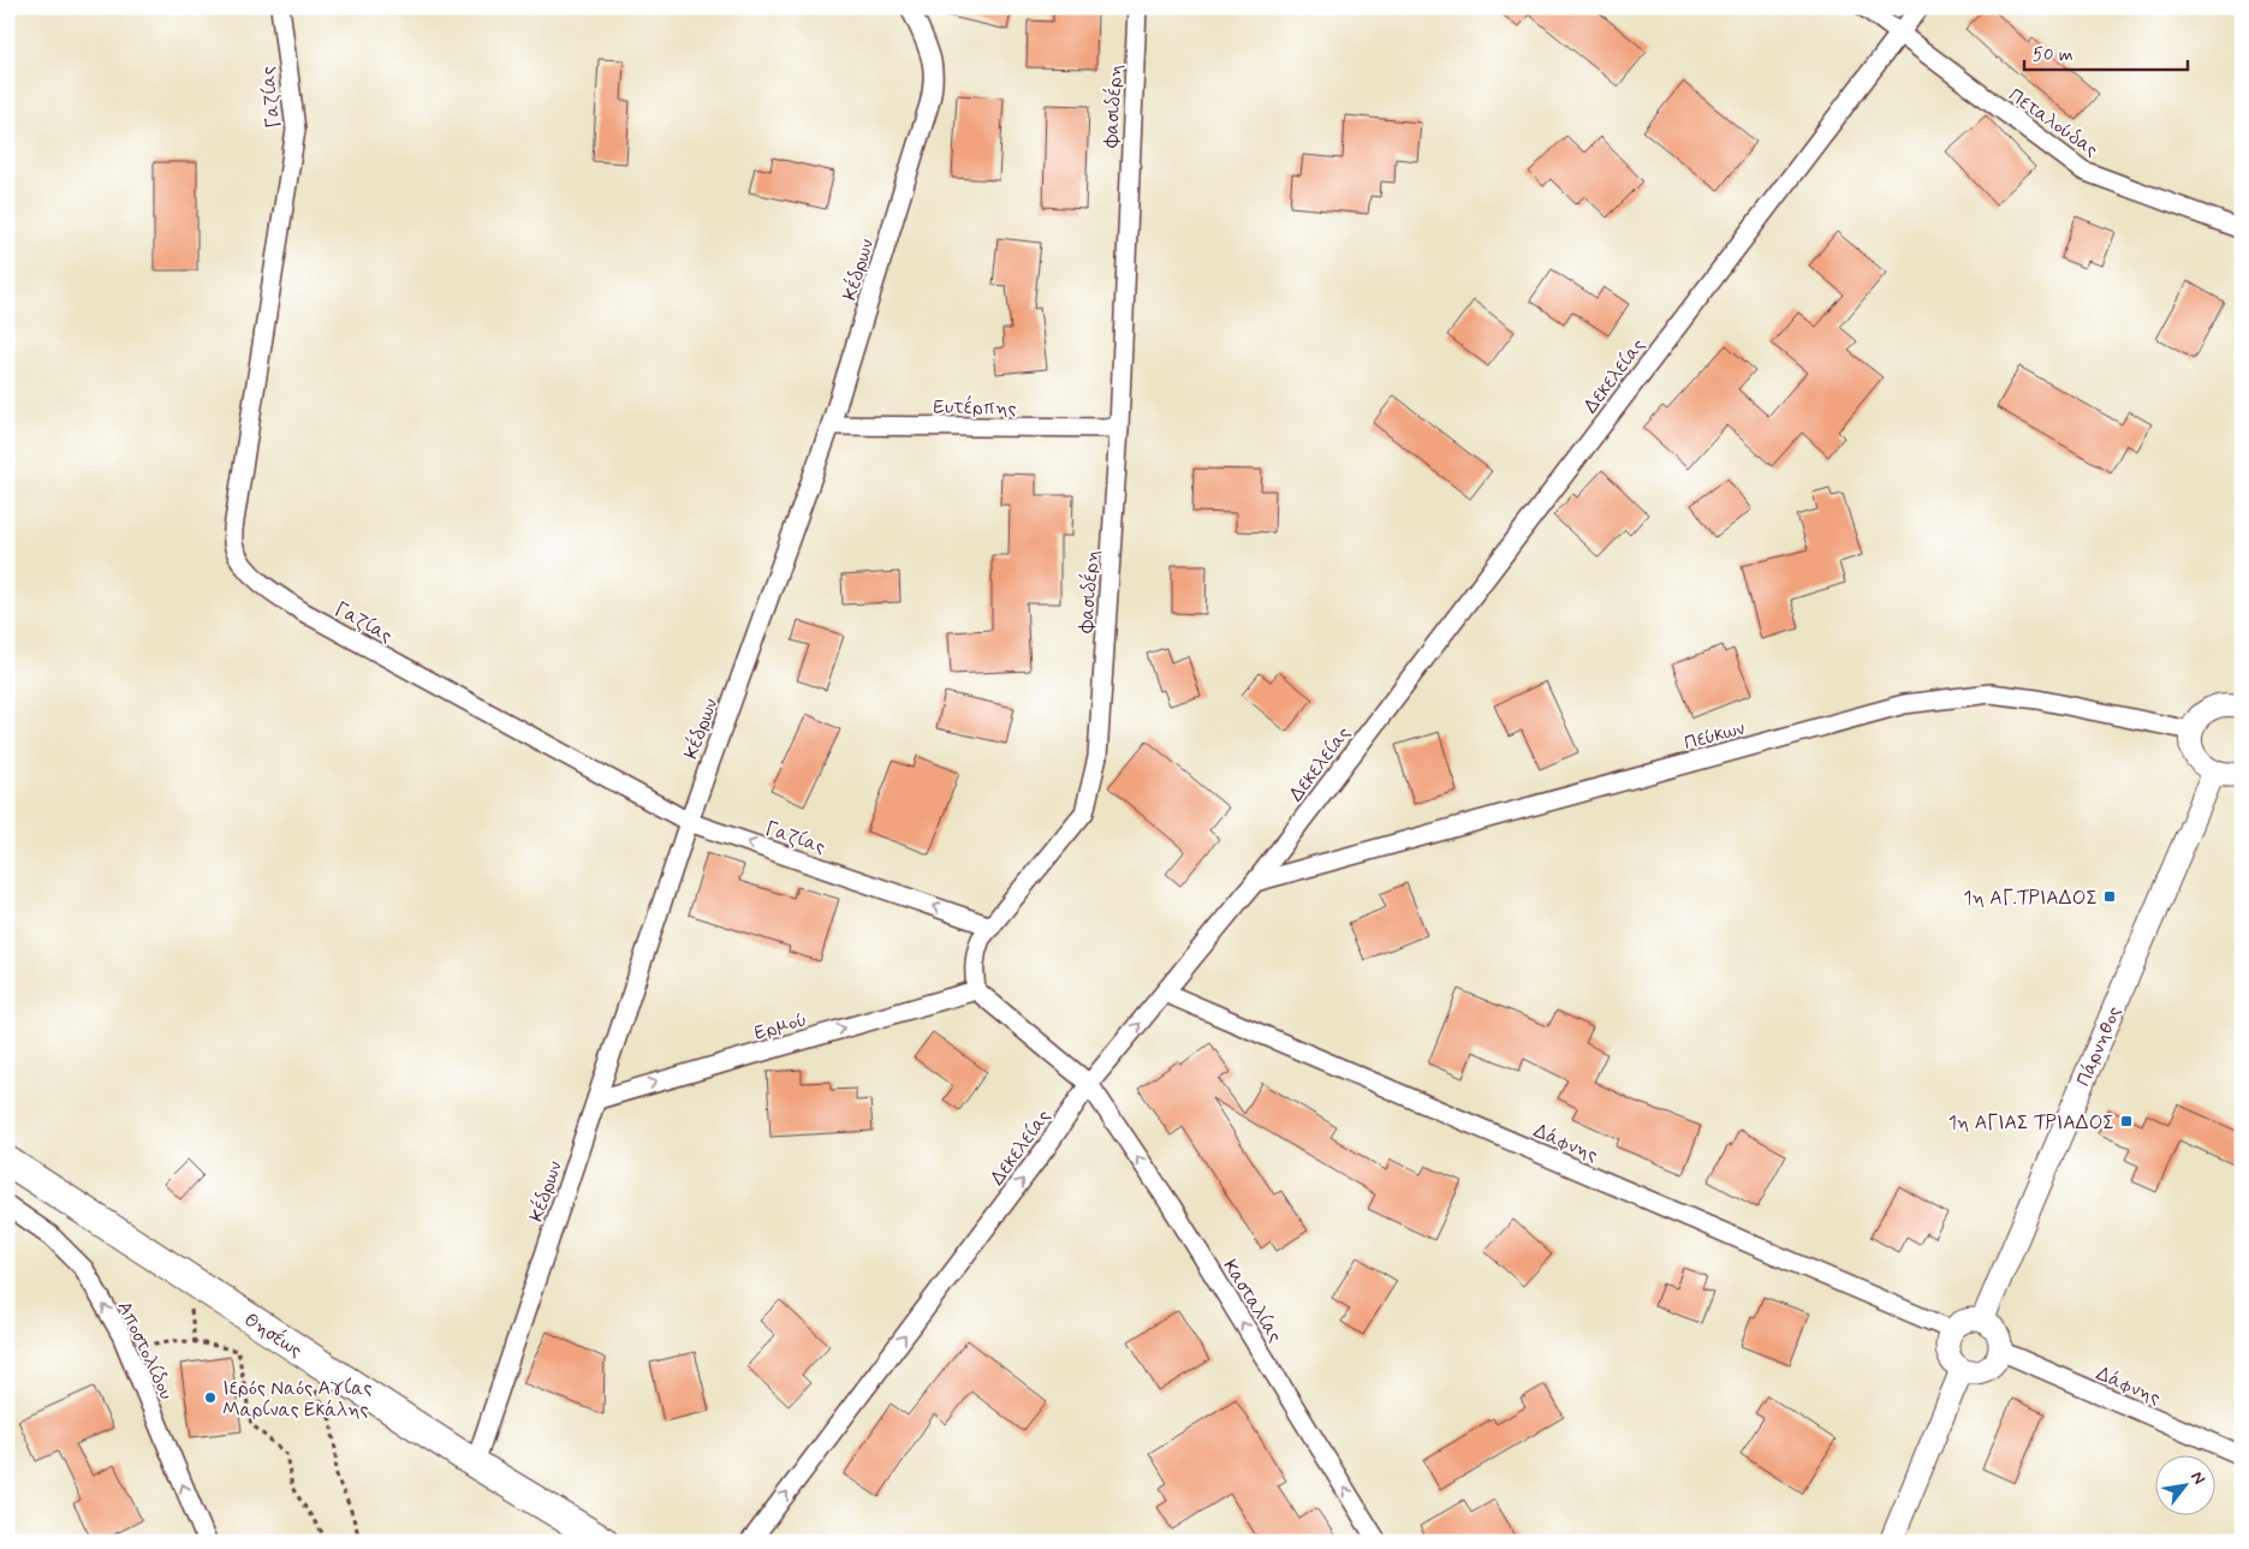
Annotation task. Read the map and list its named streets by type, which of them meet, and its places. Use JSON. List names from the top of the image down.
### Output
{
  "streets": {
    "main road": ["Θησέως"],
    "street": [
      "Γαζίας",
      "Φασιδέρη",
      "Πεταλούδας",
      "Κέδρων",
      "Δεκελείας",
      "Ευτέρπης",
      "Πεύκων",
      "Ερμού",
      "Πάρνηθος",
      "Δάφνης",
      "Κασταλίας",
      "Αποστολίδου"
    ]
  },
  "crossings": [
    ["Γαζίας", "Φασιδέρη"],
    ["Γαζίας", "Κέδρων"],
    ["Φασιδέρη", "Ευτέρπης"],
    ["Φασιδέρη", "Ερμού"],
    ["Πεταλούδας", "Δεκελείας"],
    ["Κέδρων", "Ευτέρπης"],
    ["Κέδρων", "Ερμού"],
    ["Κέδρων", "Θησέως"],
    ["Δεκελείας", "Πεύκων"],
    ["Δεκελείας", "Δάφνης"],
    ["Δεκελείας", "Κασταλίας"],
    ["Πάρνηθος", "Δάφνης"]
  ],
  "one_way": [
    "Δεκελείας",
    "Ερμού",
    "Κασταλίας",
    "Αποστολίδου"
  ],
  "places": {
    "transit": ["1η ΑΓ.ΤΡΙΑΔΟΣ", "1η ΑΓΙΑΣ ΤΡΙΑΔΟΣ"],
    "other": ["Ιερός Ναός Αγίας Μαρίνας Εκάλης"]
  },
  "scale_bar": "50 m",
  "north": "top right"
}
